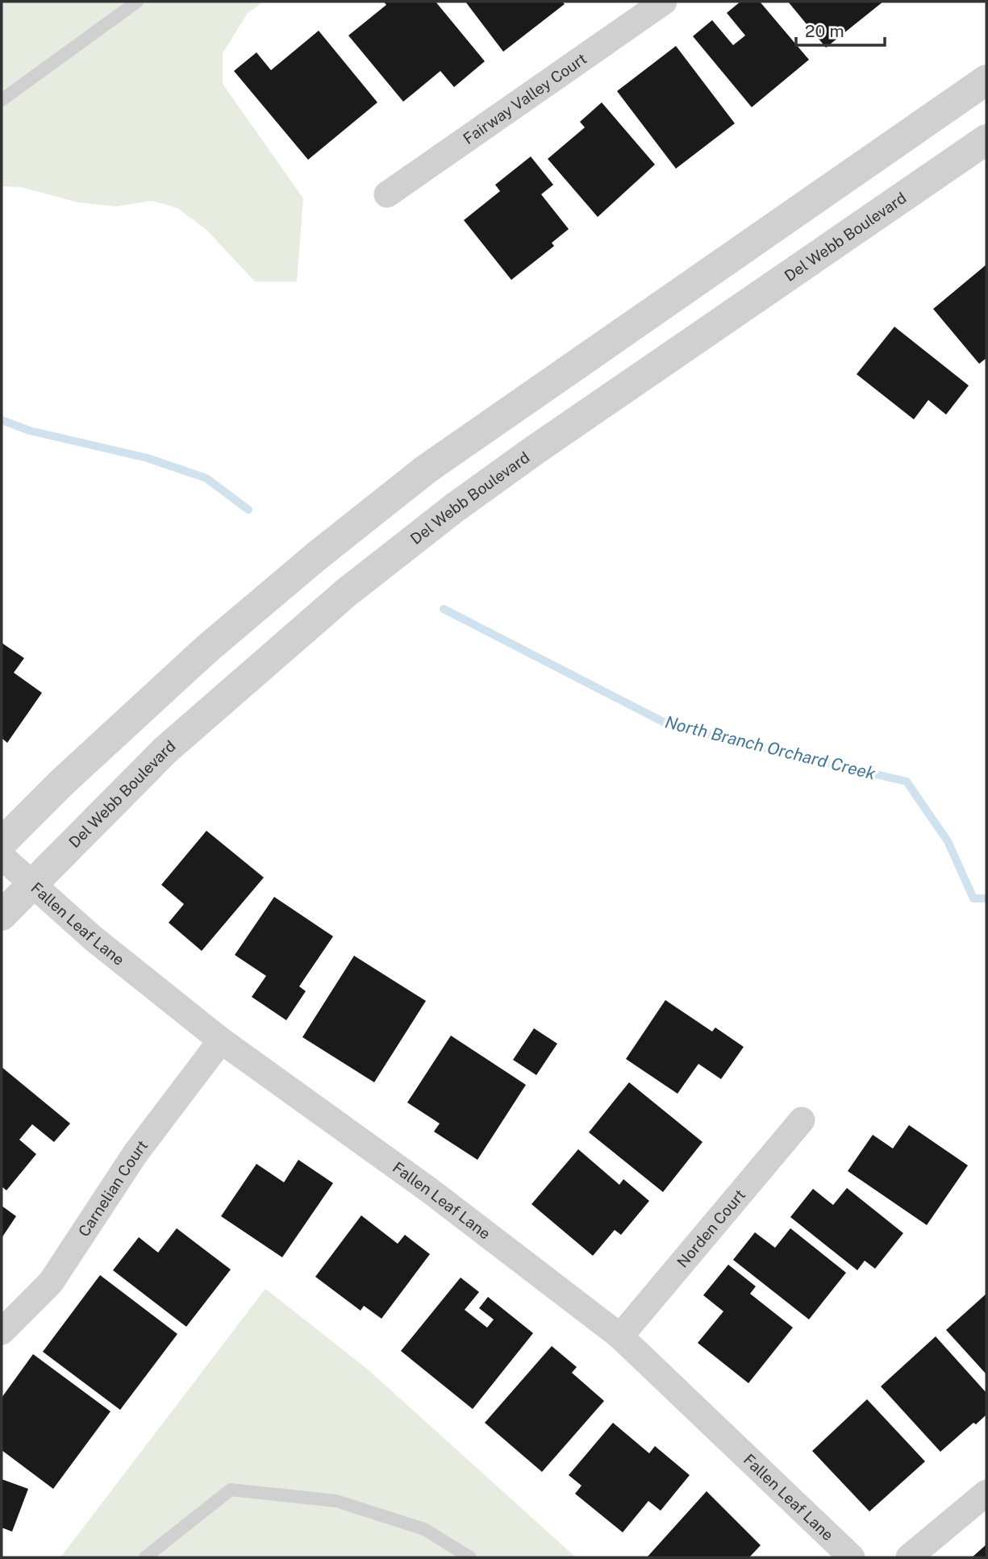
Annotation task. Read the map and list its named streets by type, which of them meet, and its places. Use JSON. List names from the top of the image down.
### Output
{
  "streets": {
    "street": [
      "Fairway Valley Court",
      "Del Webb Boulevard",
      "Fallen Leaf Lane",
      "Carnelian Court",
      "Norden Court"
    ]
  },
  "crossings": [
    ["Del Webb Boulevard", "Fallen Leaf Lane"],
    ["Fallen Leaf Lane", "Carnelian Court"],
    ["Fallen Leaf Lane", "Norden Court"]
  ],
  "water": ["North Branch Orchard Creek"],
  "scale_bar": "20 m"
}
